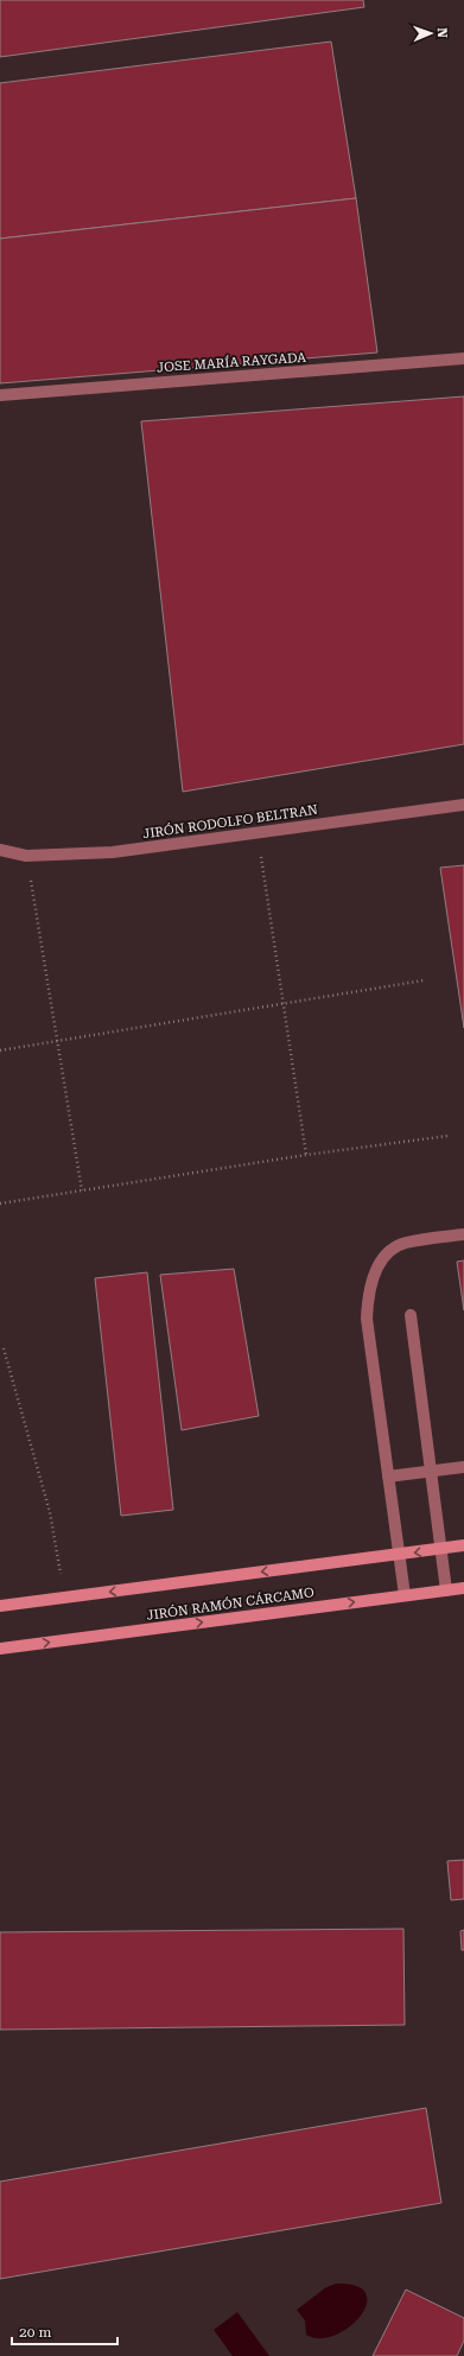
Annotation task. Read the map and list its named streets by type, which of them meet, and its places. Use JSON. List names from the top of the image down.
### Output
{
  "streets": {
    "street": ["JOSE MARÍA RAYGADA", "JIRÓN RODOLFO BELTRAN", "JIRÓN RAMÓN CÁRCAMO"]
  },
  "scale_bar": "20 m",
  "north": "right"
}
